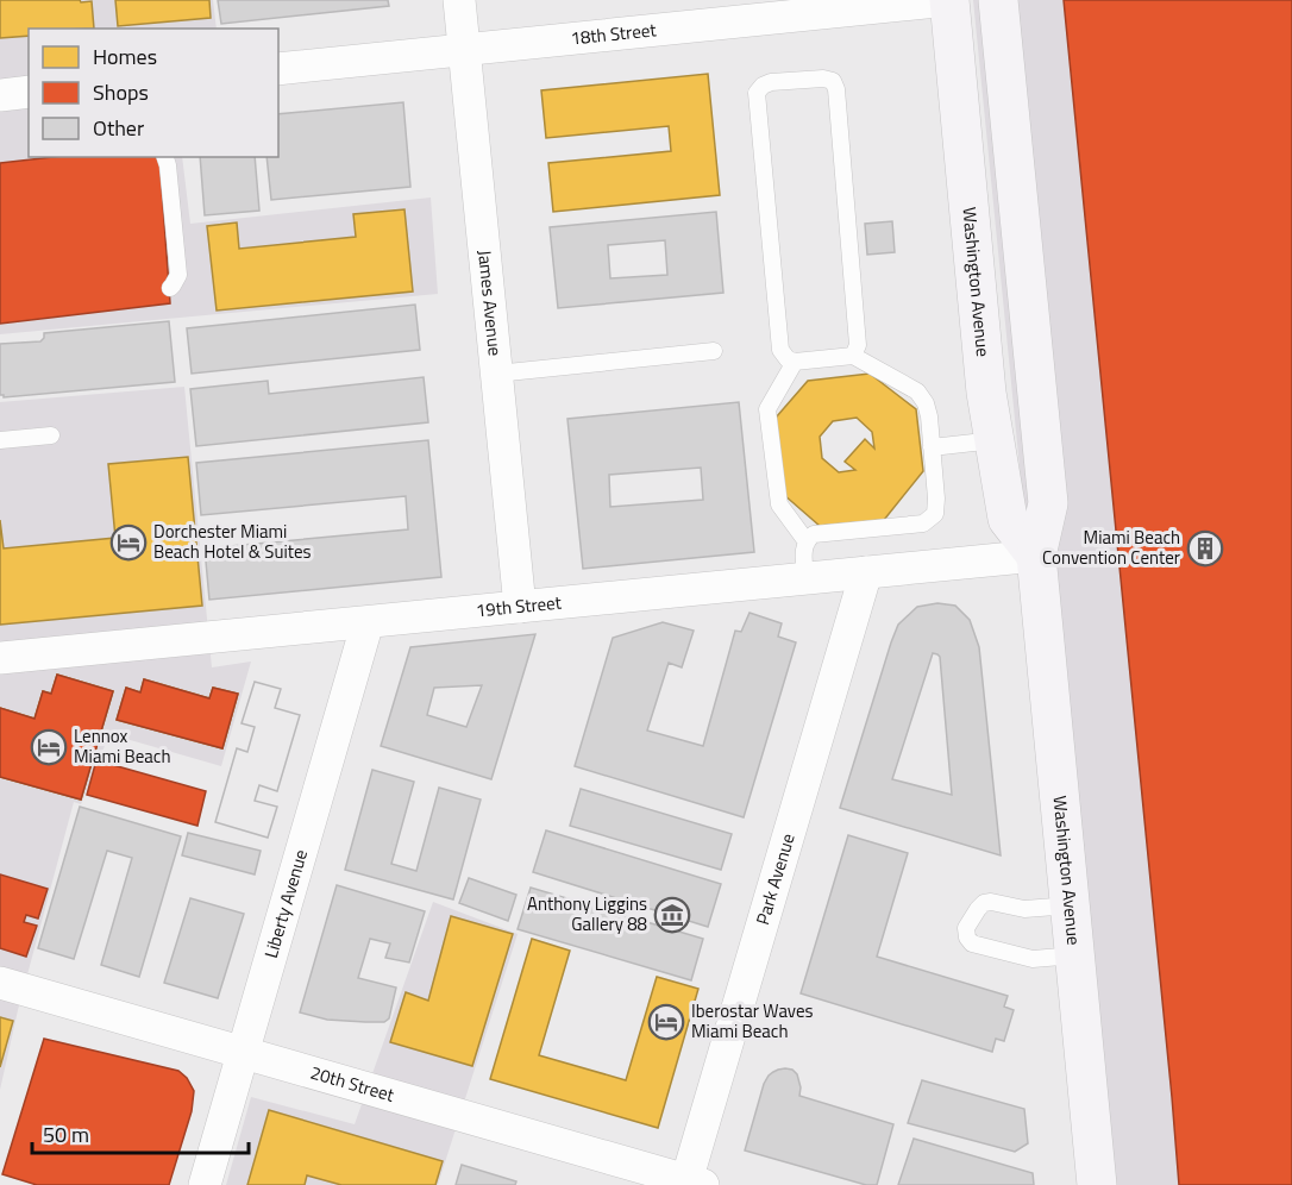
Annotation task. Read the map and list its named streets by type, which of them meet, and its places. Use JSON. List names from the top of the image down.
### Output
{
  "streets": {
    "main road": ["Washington Avenue"],
    "street": [
      "18th Street",
      "James Avenue",
      "19th Street",
      "Park Avenue",
      "Liberty Avenue",
      "20th Street"
    ]
  },
  "crossings": [
    ["18th Street", "Washington Avenue"],
    ["18th Street", "James Avenue"],
    ["Washington Avenue", "19th Street"],
    ["James Avenue", "19th Street"],
    ["19th Street", "Park Avenue"],
    ["19th Street", "Liberty Avenue"],
    ["Park Avenue", "20th Street"],
    ["Liberty Avenue", "20th Street"]
  ],
  "places": {
    "hotel": ["Dorchester Miami Beach Hotel & Suites", "Lennox Miami Beach", "Iberostar Waves Miami Beach"],
    "building": ["Miami Beach Convention Center"],
    "museum": ["Anthony Liggins Gallery 88"]
  },
  "legend": ["Homes", "Shops", "Other"],
  "scale_bar": "50 m"
}
